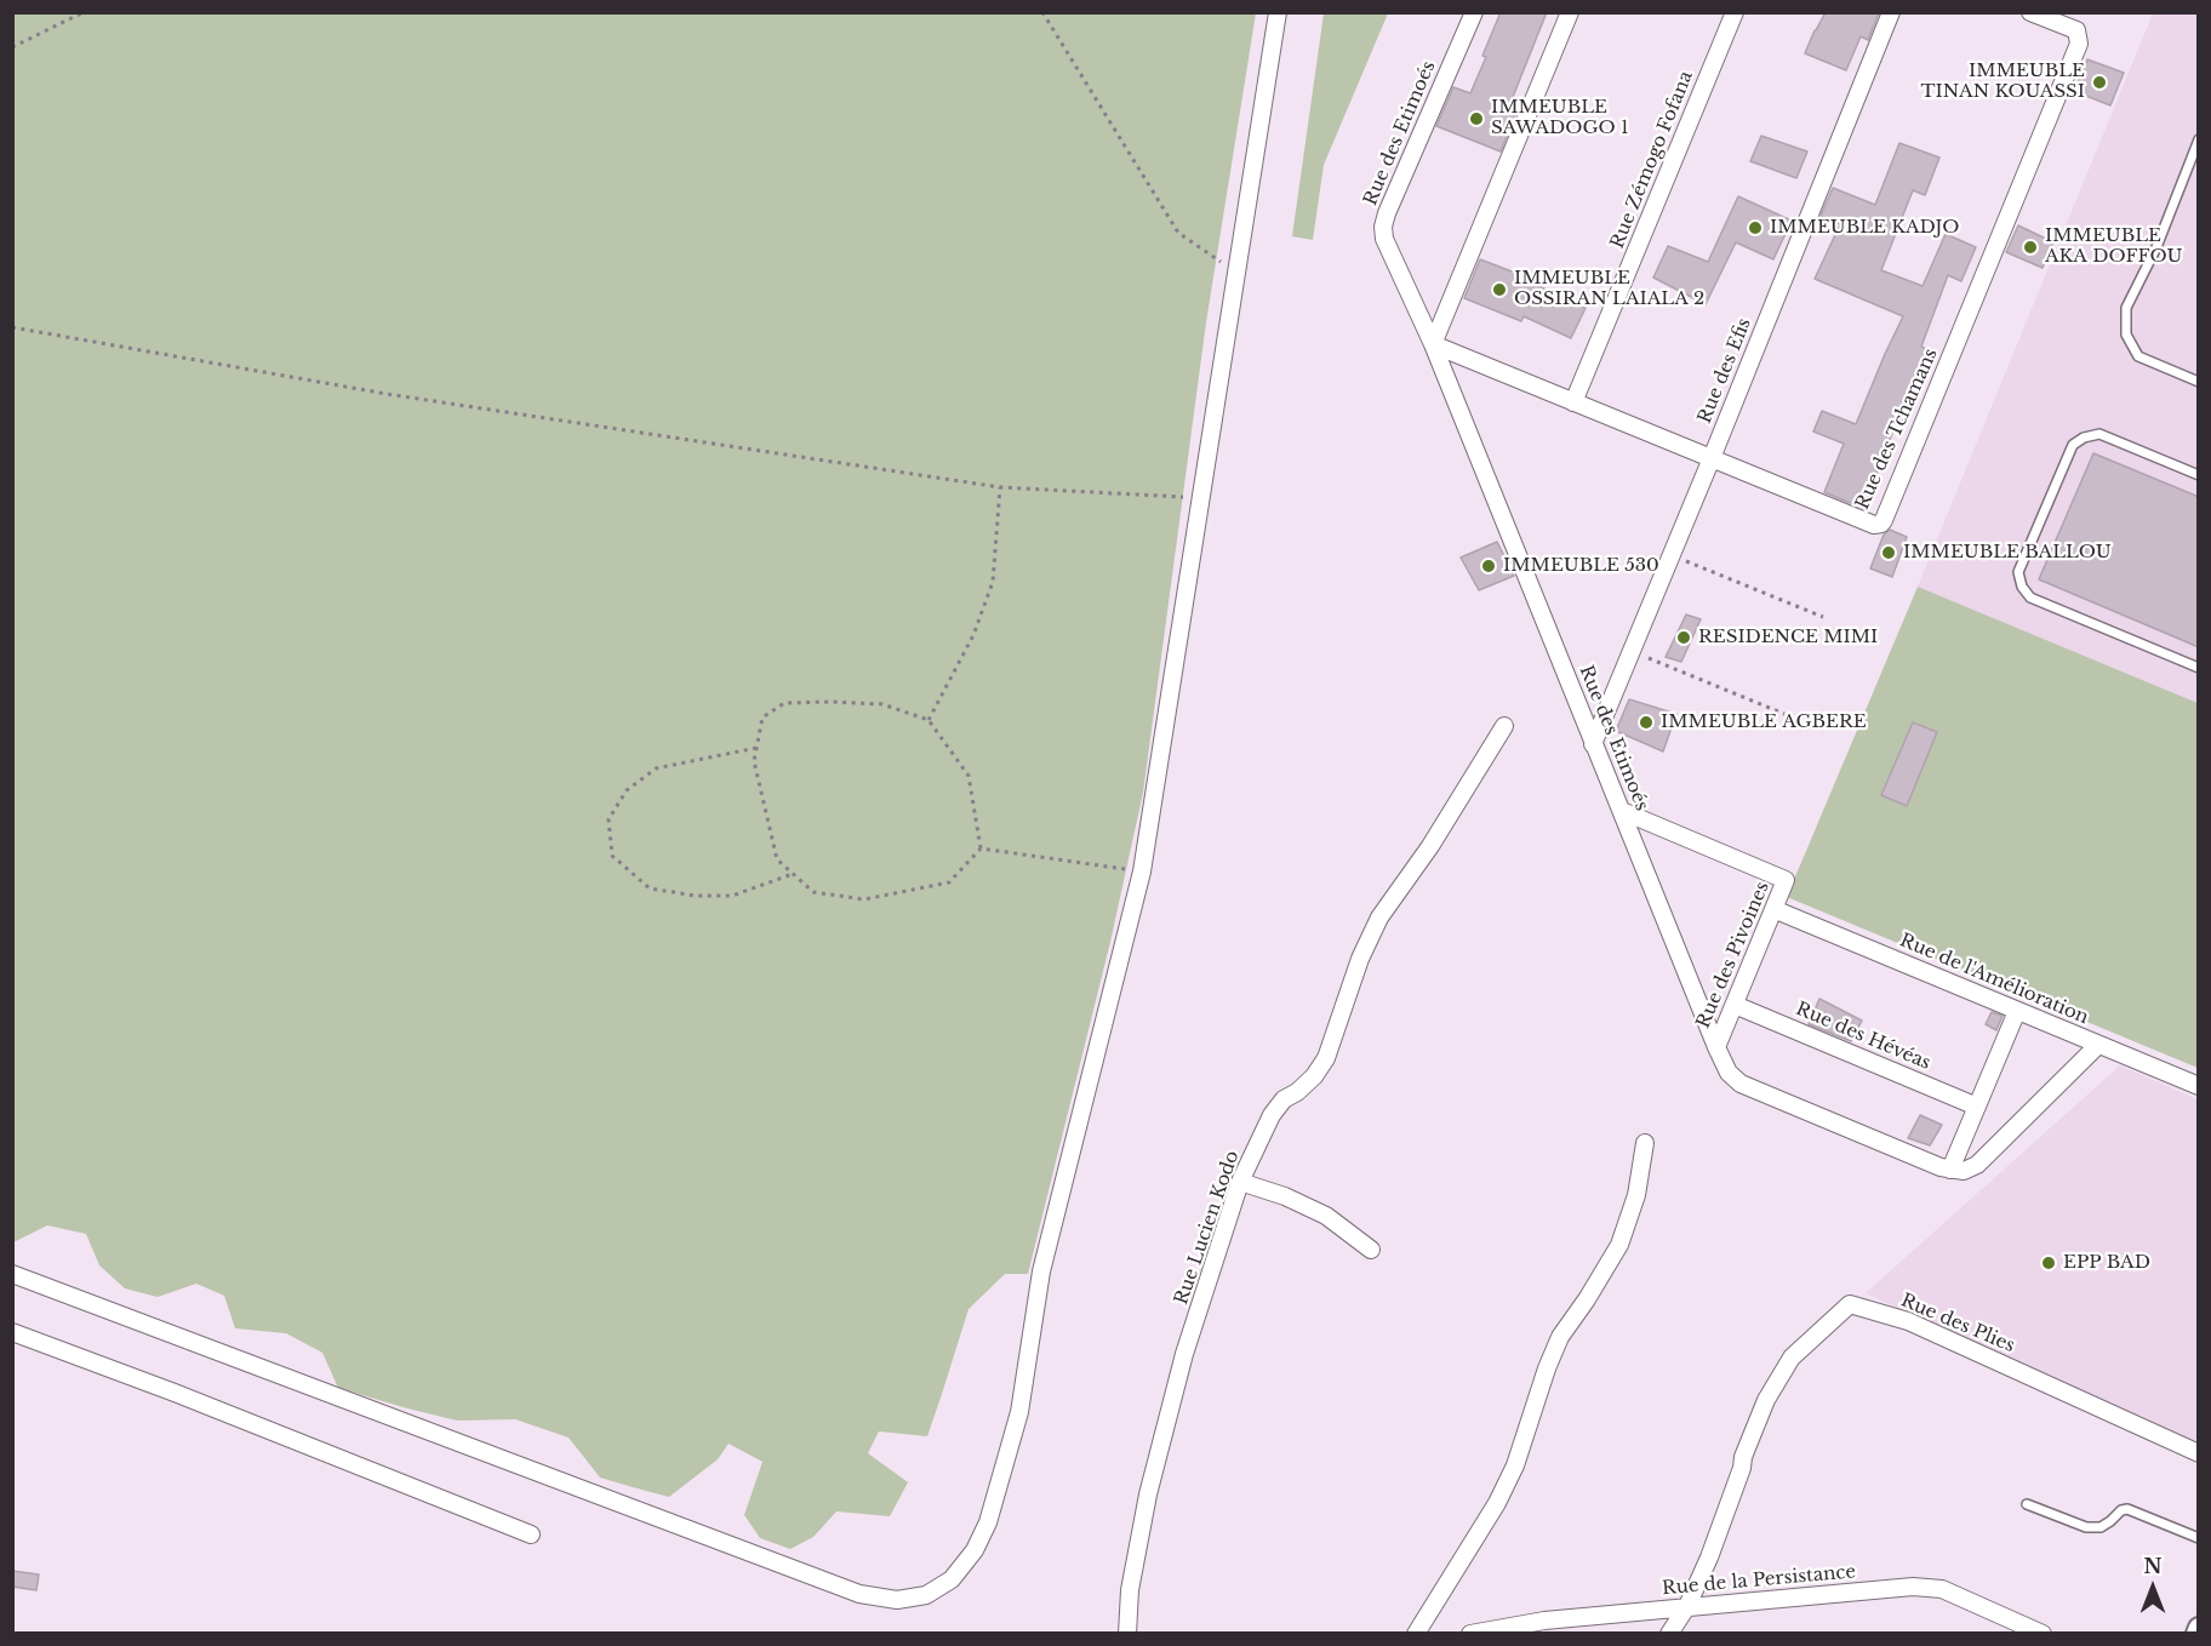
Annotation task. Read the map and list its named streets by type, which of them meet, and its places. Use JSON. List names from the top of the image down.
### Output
{
  "streets": {
    "street": [
      "Rue des Etimoés",
      "Rue Zémogo Fofana",
      "Rue des Efis",
      "Rue des Tchamans",
      "Rue des Pivoines",
      "Rue de l'Amélioration",
      "Rue des Hévéas",
      "Rue Lucien Kodo",
      "Rue des Plies",
      "Rue de la Persistance"
    ]
  },
  "crossings": [
    ["Rue des Etimoés", "Rue des Efis"],
    ["Rue des Etimoés", "Rue des Tchamans"],
    ["Rue des Etimoés", "Rue des Pivoines"],
    ["Rue Zémogo Fofana", "Rue des Tchamans"],
    ["Rue des Efis", "Rue des Tchamans"],
    ["Rue des Pivoines", "Rue de l'Amélioration"],
    ["Rue des Pivoines", "Rue des Hévéas"],
    ["Rue des Plies", "Rue de la Persistance"]
  ],
  "places": [
    "IMMEUBLE TINAN KOUASSI",
    "IMMEUBLE SAWADOGO 1",
    "IMMEUBLE KADJO",
    "IMMEUBLE AKA DOFFOU",
    "IMMEUBLE OSSIRAN LAIALA 2",
    "IMMEUBLE BALLOU",
    "IMMEUBLE 530",
    "RESIDENCE MIMI",
    "IMMEUBLE AGBERE",
    "EPP BAD"
  ],
  "north": "top"
}
